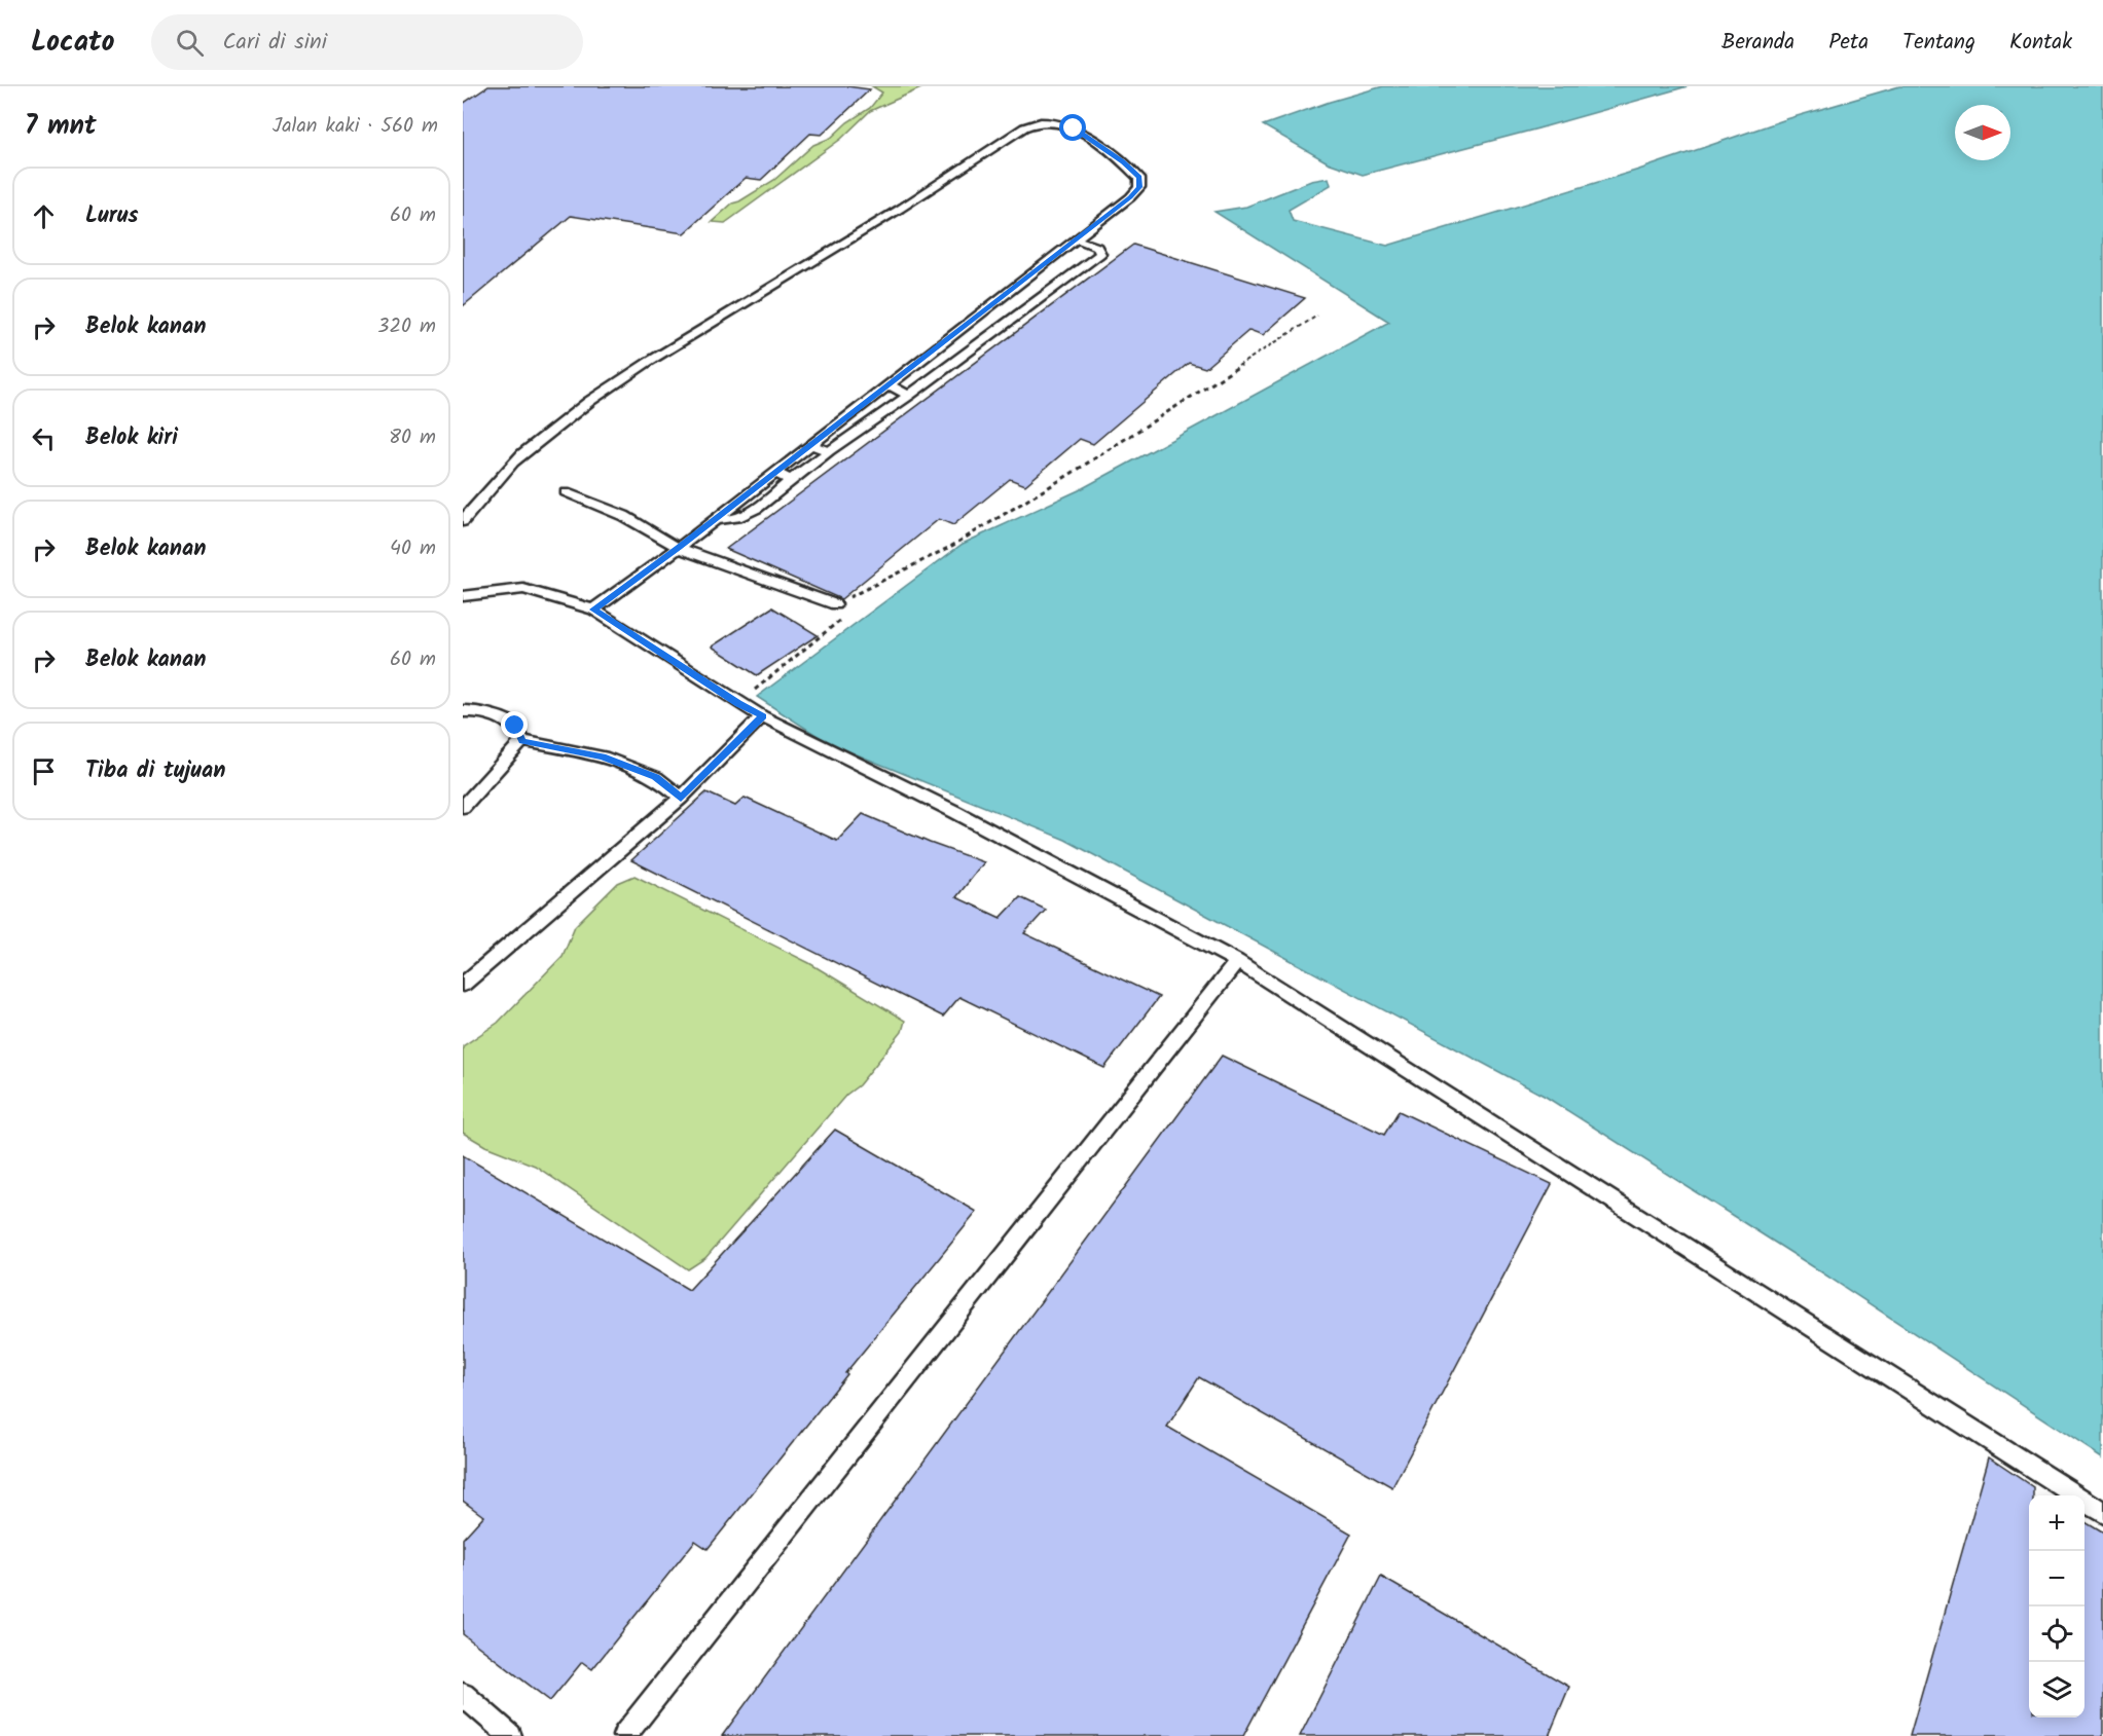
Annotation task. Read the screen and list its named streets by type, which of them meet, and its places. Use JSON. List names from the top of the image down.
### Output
{
  "north": "right",
  "page": {
    "header": "Locato",
    "search": "Cari di sini",
    "nav": [
      "Beranda",
      "Peta",
      "Tentang",
      "Kontak"
    ],
    "heading": ["7 mnt", "Jalan kaki · 560 m"],
    "list": [
      ["Lurus", "60 m"],
      ["Belok kanan", "320 m"],
      ["Belok kiri", "80 m"],
      ["Belok kanan", "40 m"],
      ["Belok kanan", "60 m"],
      "Tiba di tujuan"
    ],
    "map_buttons": ["+", "−"]
  }
}
